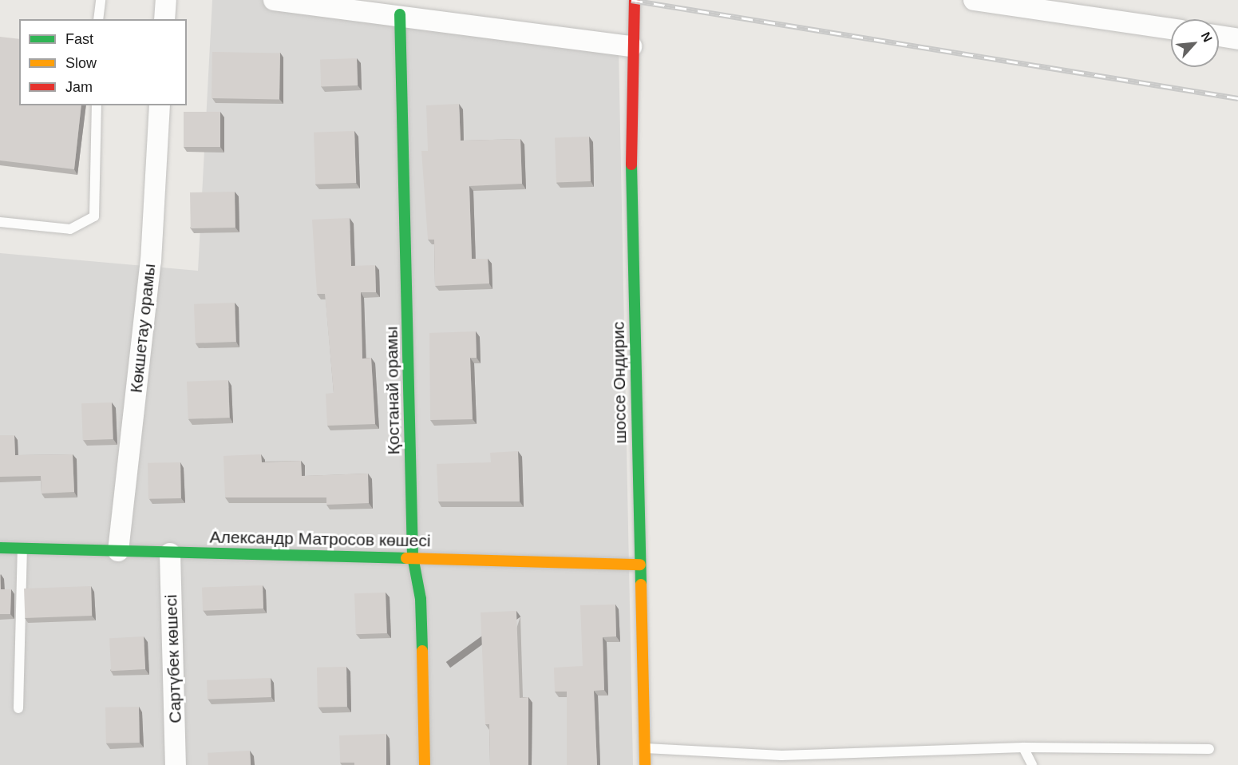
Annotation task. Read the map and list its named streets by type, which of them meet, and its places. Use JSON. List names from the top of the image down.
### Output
{
  "streets": {
    "street": [
      "Көкшетау орамы",
      "шоссе Ондирис",
      "Қостанай орамы",
      "Александр Матросов көшесі",
      "Сартүбек көшесі"
    ]
  },
  "crossings": [
    ["Көкшетау орамы", "Александр Матросов көшесі"],
    ["шоссе Ондирис", "Александр Матросов көшесі"],
    ["Қостанай орамы", "Александр Матросов көшесі"],
    ["Александр Матросов көшесі", "Сартүбек көшесі"]
  ],
  "legend": ["Fast", "Slow", "Jam"],
  "north": "top right"
}
